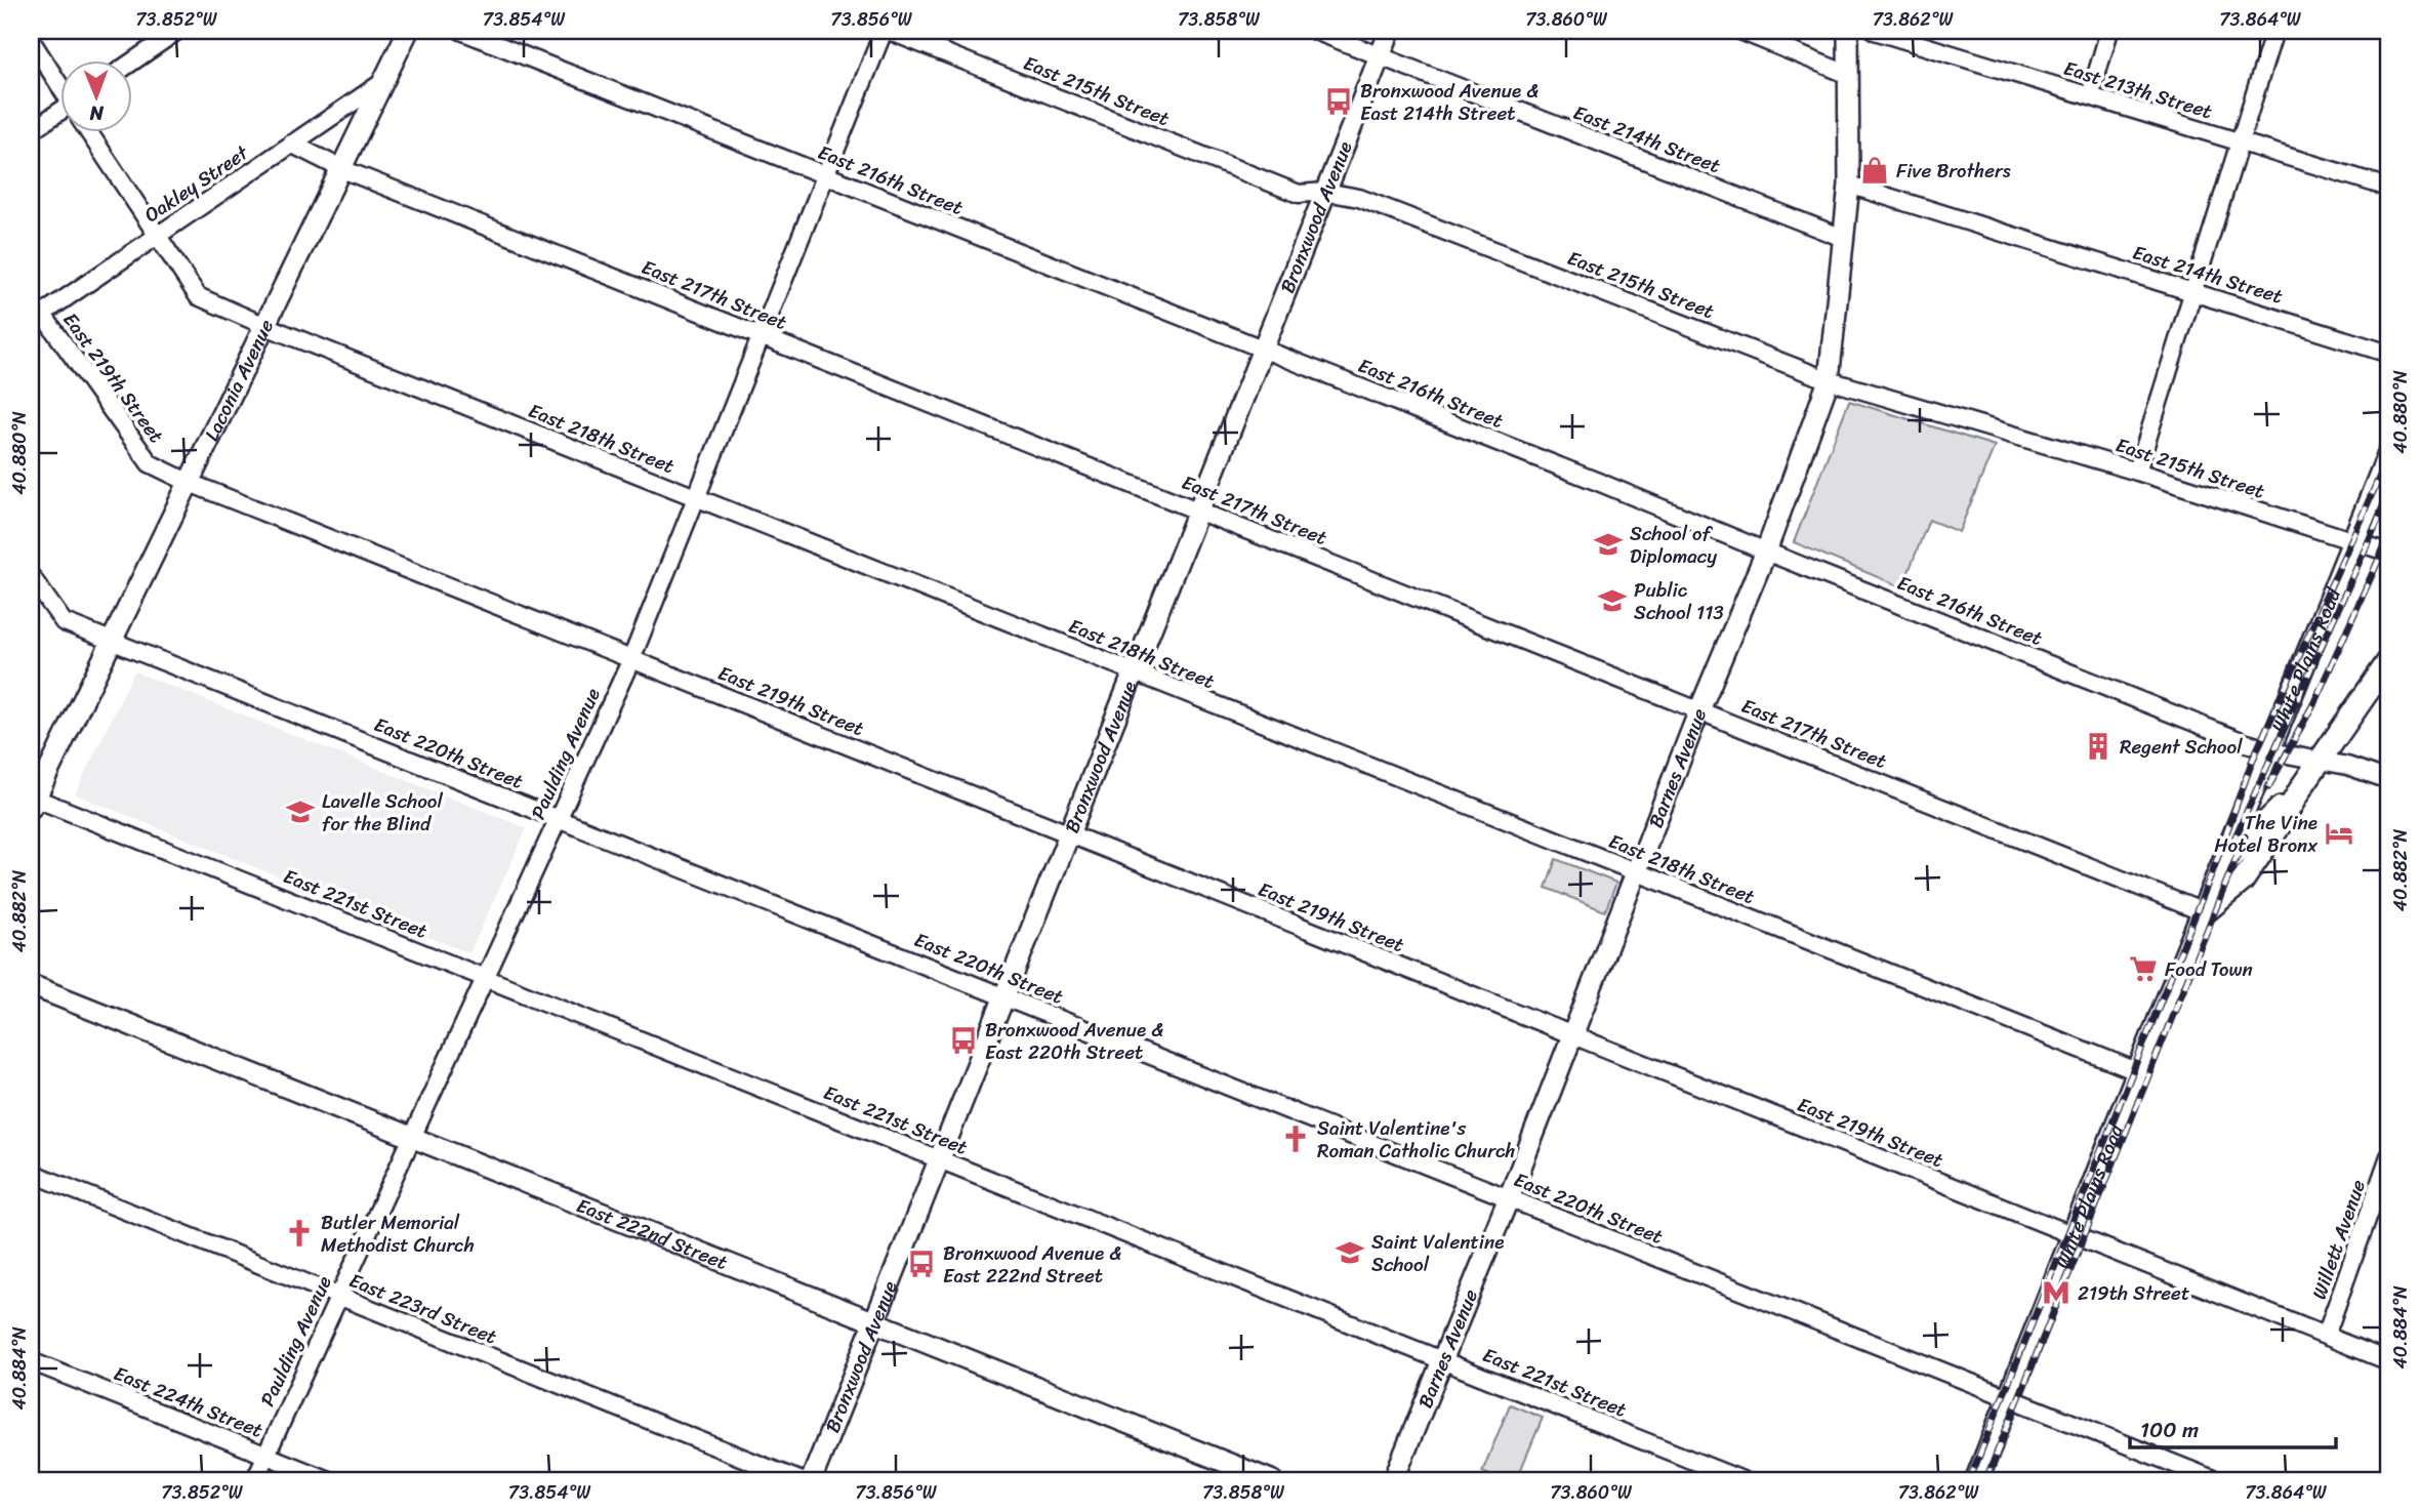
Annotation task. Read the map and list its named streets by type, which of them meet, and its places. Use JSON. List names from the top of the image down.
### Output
{
  "streets": {
    "main road": ["White Plains Road"],
    "street": [
      "East 213th Street",
      "East 215th Street",
      "East 214th Street",
      "East 216th Street",
      "Oakley Street",
      "Bronxwood Avenue",
      "East 217th Street",
      "East 219th Street",
      "Laconia Avenue",
      "East 218th Street",
      "East 220th Street",
      "Paulding Avenue",
      "Barnes Avenue",
      "East 221st Street",
      "East 222nd Street",
      "Willett Avenue",
      "East 223rd Street",
      "East 224th Street"
    ]
  },
  "crossings": [
    ["East 215th Street", "Bronxwood Avenue"],
    ["East 215th Street", "White Plains Road"],
    ["East 215th Street", "Paulding Avenue"],
    ["East 215th Street", "Barnes Avenue"],
    ["East 214th Street", "Bronxwood Avenue"],
    ["East 214th Street", "Barnes Avenue"],
    ["East 216th Street", "Bronxwood Avenue"],
    ["East 216th Street", "White Plains Road"],
    ["East 216th Street", "Paulding Avenue"],
    ["East 216th Street", "Barnes Avenue"],
    ["Oakley Street", "East 217th Street"],
    ["Oakley Street", "East 219th Street"],
    ["Oakley Street", "Laconia Avenue"],
    ["Oakley Street", "East 218th Street"],
    ["Bronxwood Avenue", "East 217th Street"],
    ["Bronxwood Avenue", "East 219th Street"],
    ["Bronxwood Avenue", "East 218th Street"],
    ["Bronxwood Avenue", "East 220th Street"],
    ["Bronxwood Avenue", "East 221st Street"],
    ["Bronxwood Avenue", "East 222nd Street"],
    ["East 217th Street", "Laconia Avenue"],
    ["East 217th Street", "White Plains Road"],
    ["East 217th Street", "Paulding Avenue"],
    ["East 217th Street", "Barnes Avenue"],
    ["East 219th Street", "Laconia Avenue"],
    ["East 219th Street", "White Plains Road"],
    ["East 219th Street", "Paulding Avenue"],
    ["East 219th Street", "Barnes Avenue"],
    ["East 219th Street", "Willett Avenue"],
    ["Laconia Avenue", "East 218th Street"],
    ["Laconia Avenue", "East 220th Street"],
    ["Laconia Avenue", "East 221st Street"],
    ["East 218th Street", "White Plains Road"],
    ["East 218th Street", "Paulding Avenue"],
    ["East 218th Street", "Barnes Avenue"],
    ["White Plains Road", "East 220th Street"],
    ["East 220th Street", "Paulding Avenue"],
    ["East 220th Street", "Barnes Avenue"],
    ["Paulding Avenue", "East 221st Street"],
    ["Paulding Avenue", "East 222nd Street"],
    ["Paulding Avenue", "East 223rd Street"],
    ["Paulding Avenue", "East 224th Street"],
    ["Barnes Avenue", "East 221st Street"]
  ],
  "places": {
    "bus stop": ["Bronxwood Avenue & East 214th Street", "Bronxwood Avenue & East 220th Street", "Bronxwood Avenue & East 222nd Street"],
    "shop": ["Five Brothers"],
    "school or university": [
      "School of Diplomacy",
      "Public School 113",
      "Lavelle School for the Blind",
      "Saint Valentine School"
    ],
    "building": ["Regent School"],
    "hotel": ["The Vine Hotel Bronx"],
    "supermarket": ["Food Town"],
    "church": ["Saint Valentine's Roman Catholic Church", "Butler Memorial Methodist Church"],
    "metro station": ["219th Street"]
  },
  "scale_bar": "100 m",
  "north": "bottom",
  "coordinates": [
    "73.852°W",
    "73.854°W",
    "73.856°W",
    "73.858°W",
    "73.860°W",
    "73.862°W",
    "73.864°W",
    "40.880°N",
    "40.882°N",
    "40.884°N"
  ]
}
